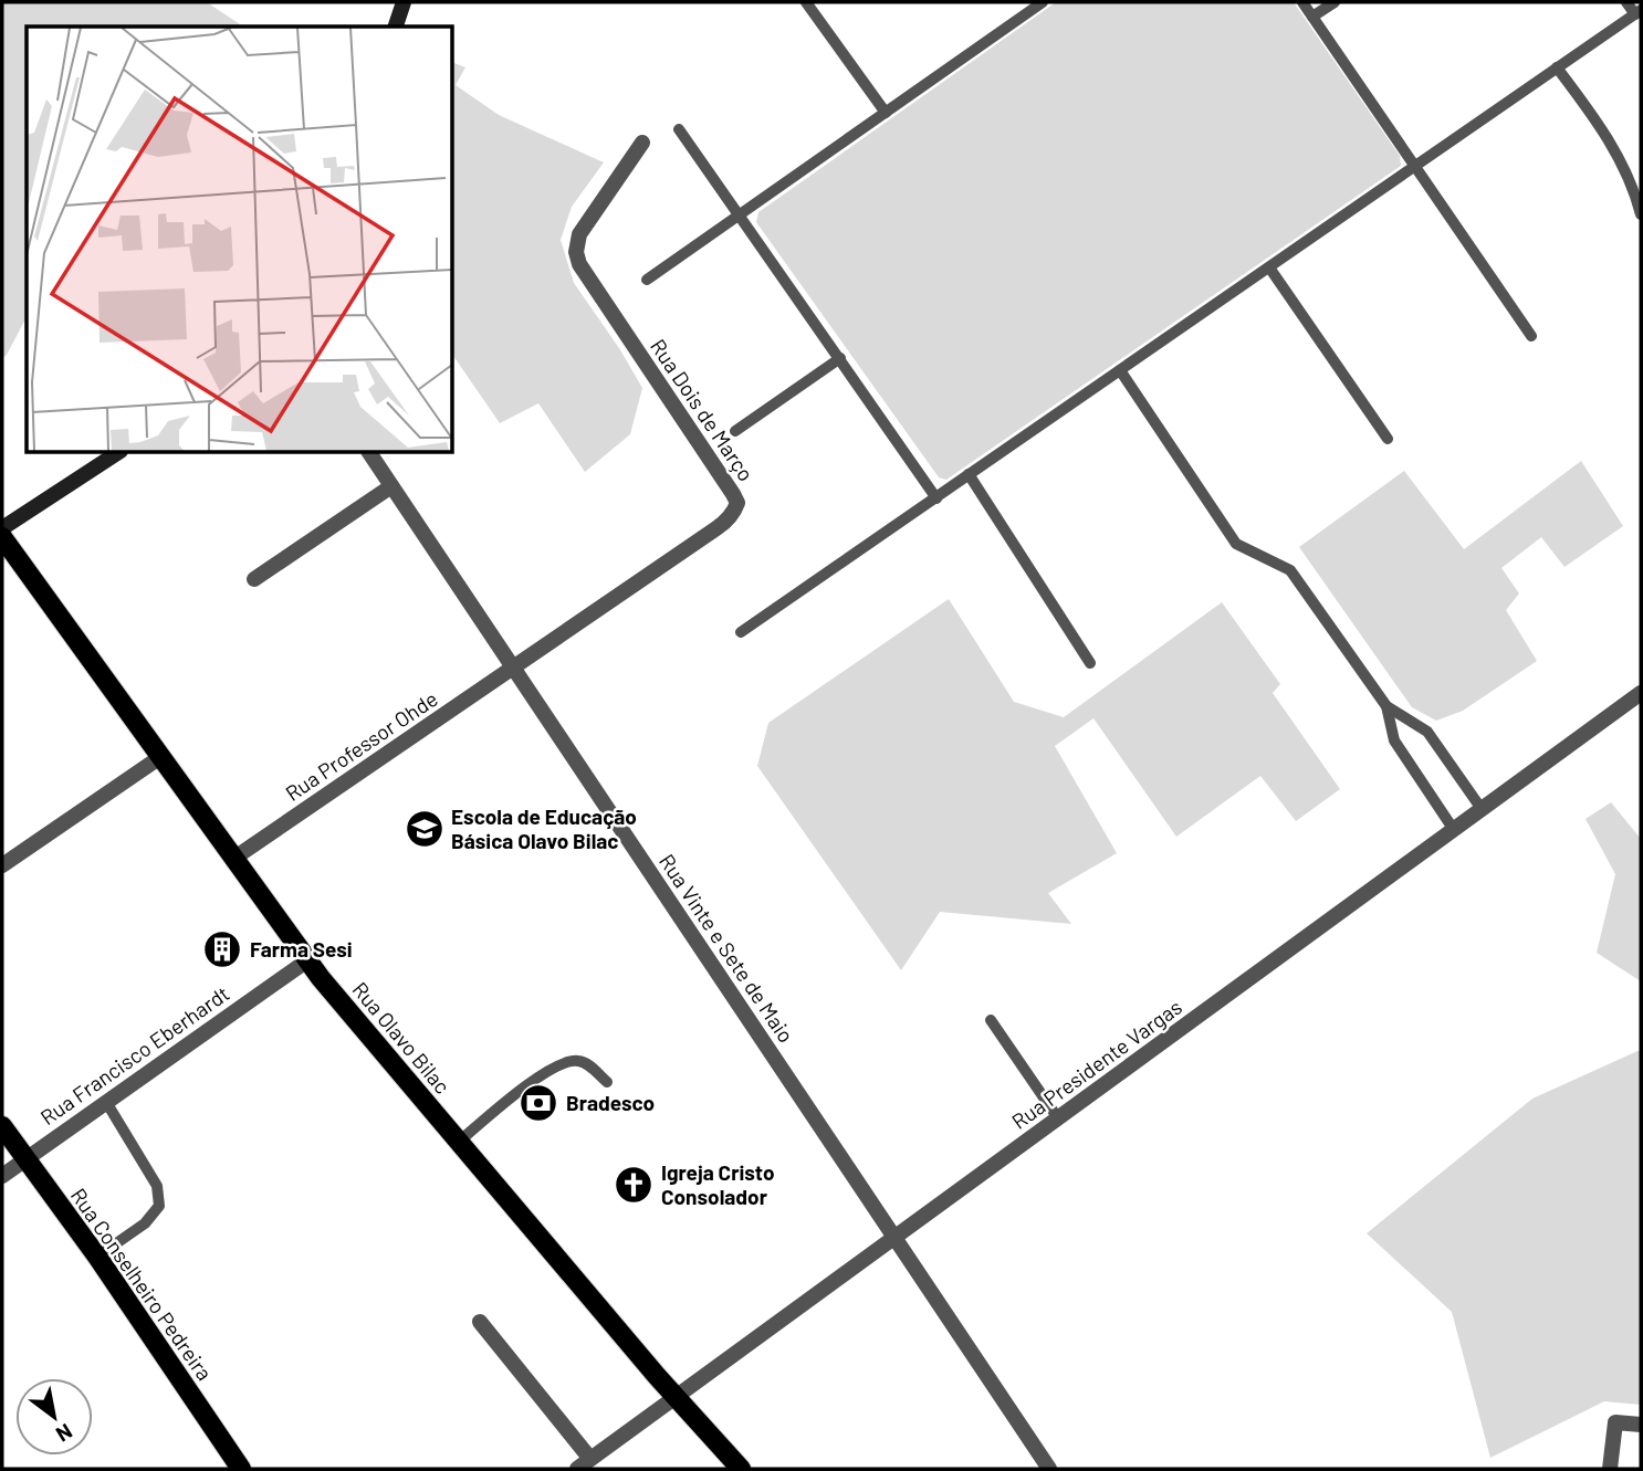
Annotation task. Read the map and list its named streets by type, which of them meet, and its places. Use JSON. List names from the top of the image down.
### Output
{
  "streets": {
    "main road": ["Rua Olavo Bilac", "Rua Conselheiro Pedreira"],
    "street": [
      "Rua Dois de Março",
      "Rua Professor Ohde",
      "Rua Vinte e Sete de Maio",
      "Rua Francisco Eberhardt",
      "Rua Presidente Vargas"
    ]
  },
  "crossings": [
    ["Rua Dois de Março", "Rua Professor Ohde"],
    ["Rua Dois de Março", "Rua Vinte e Sete de Maio"],
    ["Rua Professor Ohde", "Rua Vinte e Sete de Maio"],
    ["Rua Professor Ohde", "Rua Olavo Bilac"],
    ["Rua Vinte e Sete de Maio", "Rua Presidente Vargas"],
    ["Rua Olavo Bilac", "Rua Francisco Eberhardt"],
    ["Rua Olavo Bilac", "Rua Presidente Vargas"],
    ["Rua Francisco Eberhardt", "Rua Conselheiro Pedreira"]
  ],
  "places": {
    "school or university": ["Escola de Educação Básica Olavo Bilac"],
    "building": ["Farma Sesi"],
    "bank": ["Bradesco"],
    "church": ["Igreja Cristo Consolador"]
  },
  "north": "bottom right"
}
